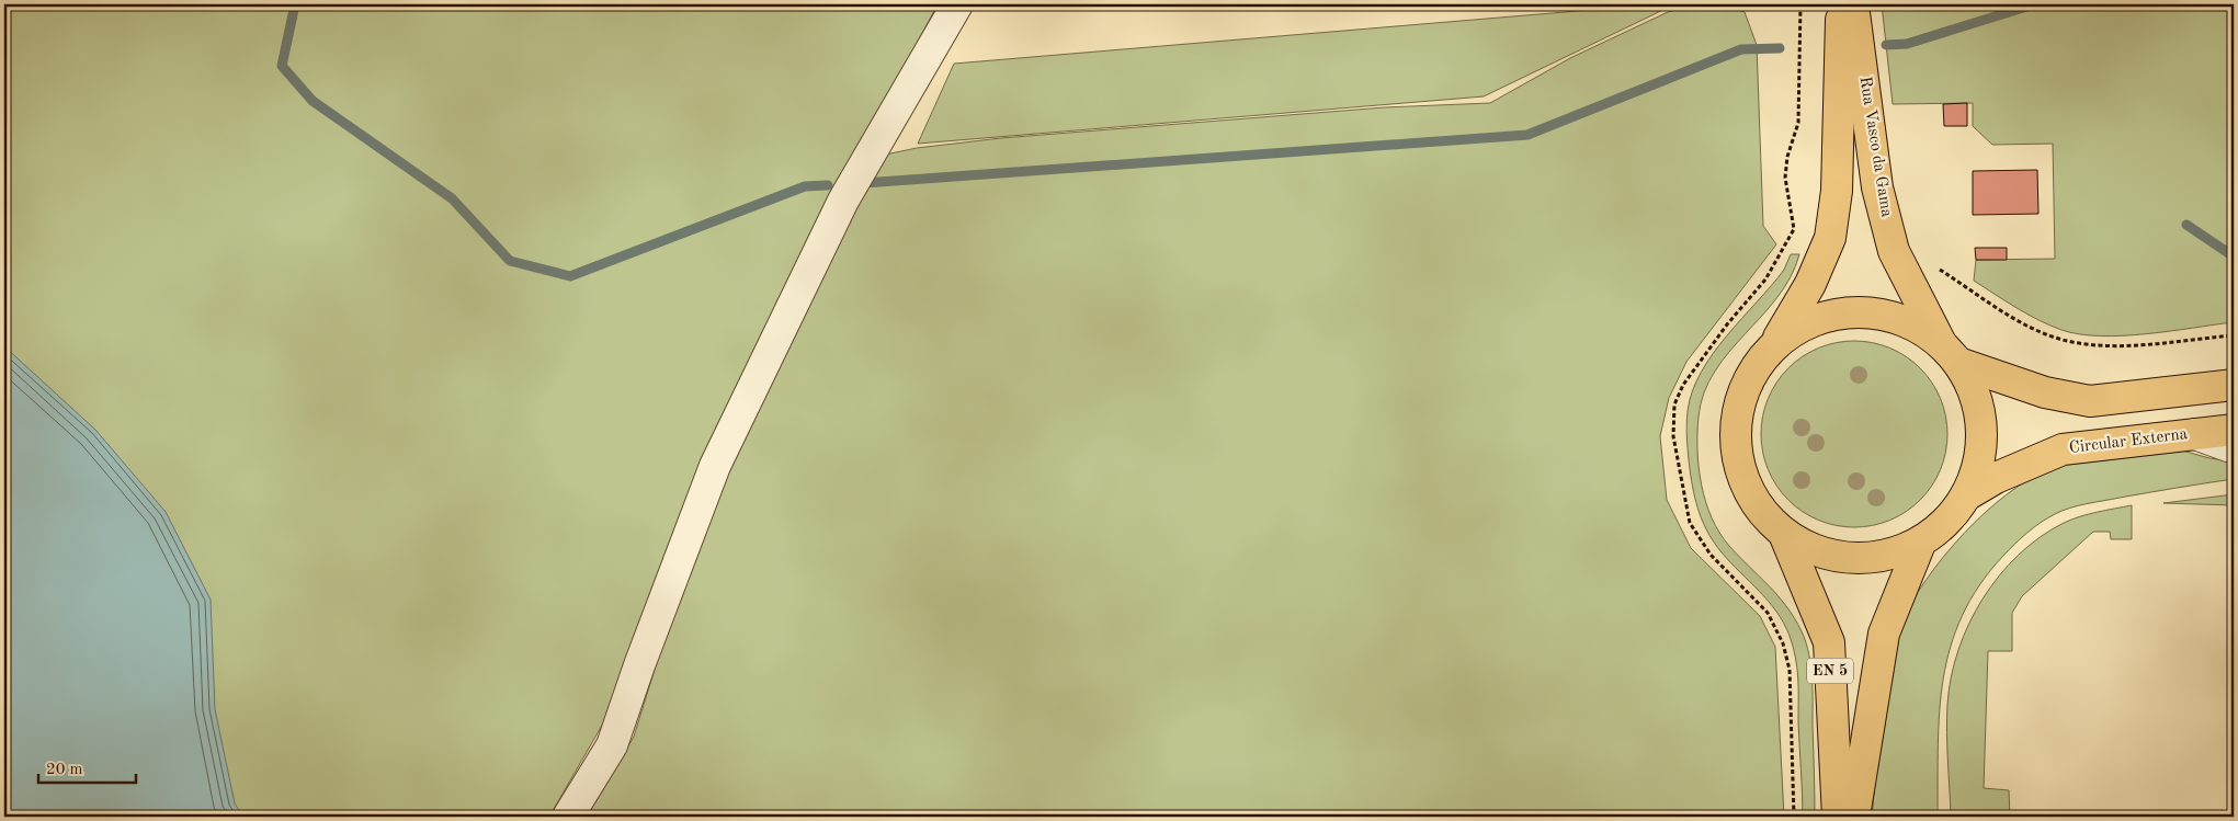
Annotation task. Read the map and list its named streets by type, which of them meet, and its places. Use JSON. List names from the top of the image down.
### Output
{
  "streets": {
    "main road": ["Rua Vasco da Gama", "Circular Externa", "EN 5"]
  },
  "crossings": [
    ["Rua Vasco da Gama", "Circular Externa"]
  ],
  "scale_bar": "20 m"
}
